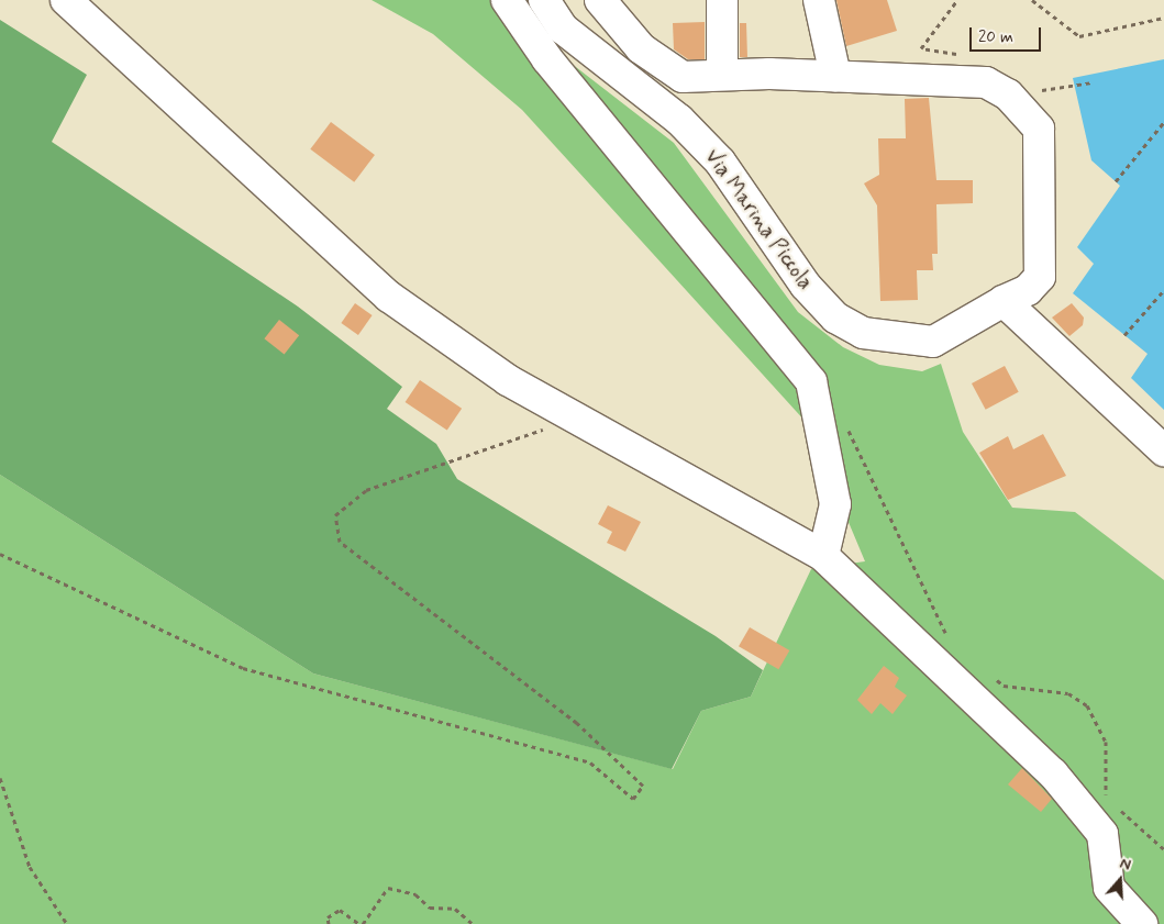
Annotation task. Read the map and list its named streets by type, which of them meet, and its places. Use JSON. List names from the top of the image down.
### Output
{
  "streets": {
    "lane": ["Via Marina Piccola"]
  },
  "scale_bar": "20 m",
  "north": "top"
}
